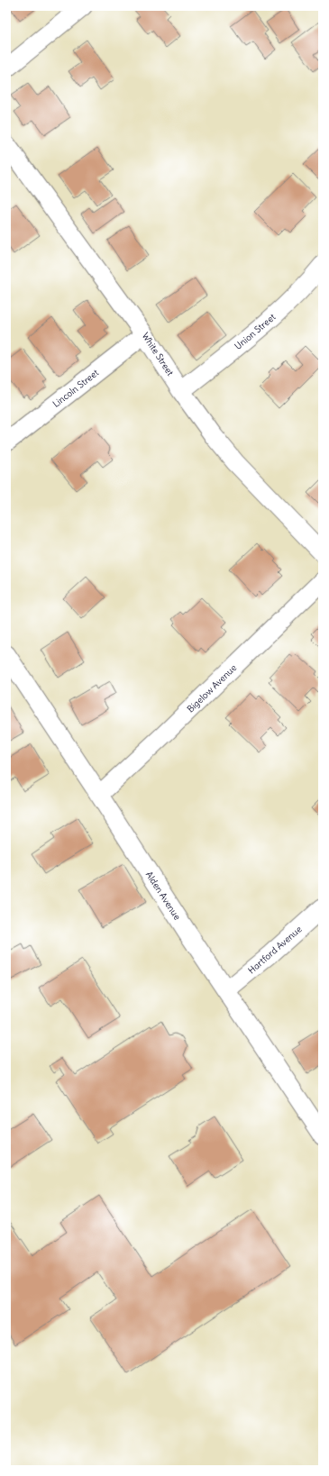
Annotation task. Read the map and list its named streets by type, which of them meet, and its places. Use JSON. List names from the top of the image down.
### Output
{
  "streets": {
    "street": [
      "Union Street",
      "White Street",
      "Lincoln Street",
      "Bigelow Avenue",
      "Alden Avenue",
      "Hartford Avenue"
    ]
  },
  "crossings": [
    ["Union Street", "White Street"],
    ["White Street", "Lincoln Street"],
    ["Bigelow Avenue", "Alden Avenue"],
    ["Alden Avenue", "Hartford Avenue"]
  ]
}
